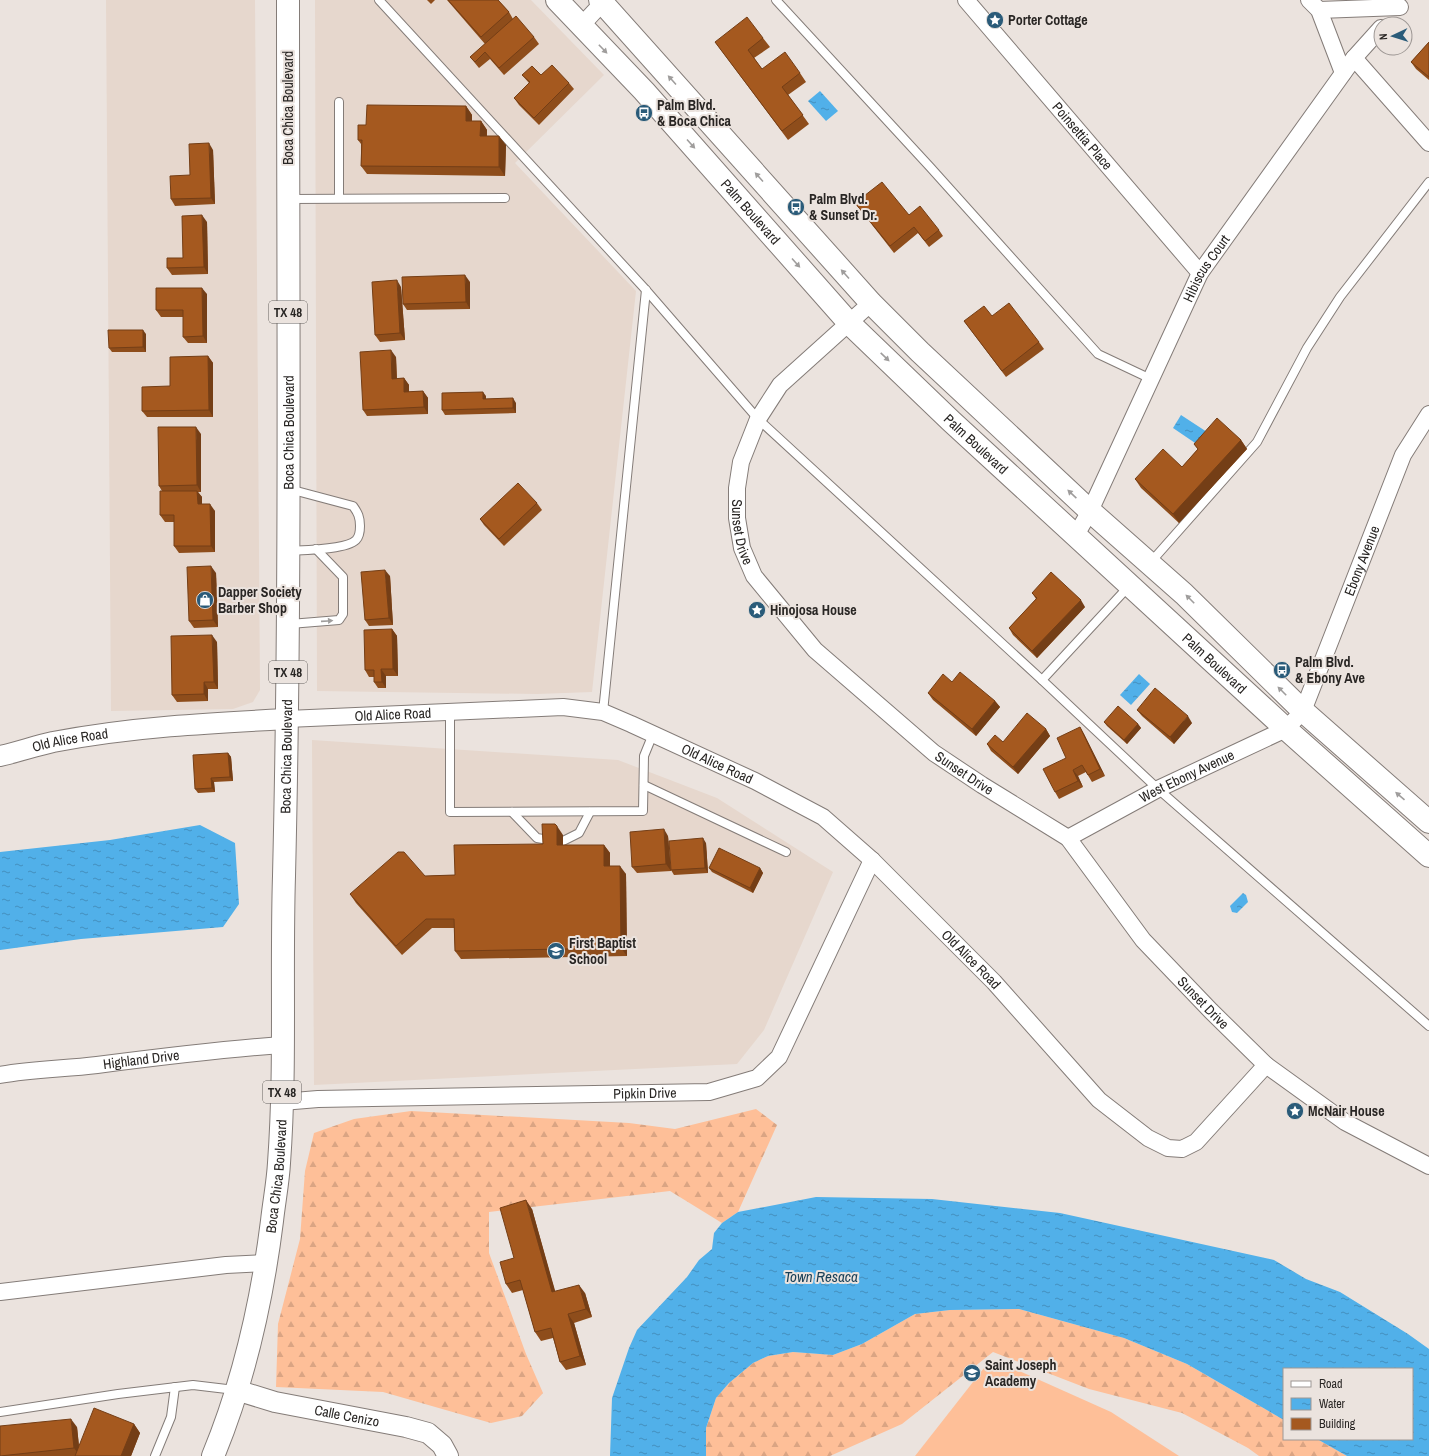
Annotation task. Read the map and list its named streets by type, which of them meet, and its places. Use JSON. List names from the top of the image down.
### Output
{
  "streets": {
    "main road": ["Boca Chica Boulevard", "Palm Boulevard", "TX 48"],
    "street": [
      "Poinsettia Place",
      "Hibiscus Court",
      "Sunset Drive",
      "Ebony Avenue",
      "Old Alice Road",
      "West Ebony Avenue",
      "Highland Drive",
      "Pipkin Drive",
      "Calle Cenizo"
    ]
  },
  "crossings": [
    ["Boca Chica Boulevard", "Old Alice Road"],
    ["Boca Chica Boulevard", "Highland Drive"],
    ["Boca Chica Boulevard", "Pipkin Drive"],
    ["Boca Chica Boulevard", "Calle Cenizo"],
    ["Poinsettia Place", "Hibiscus Court"],
    ["Palm Boulevard", "Hibiscus Court"],
    ["Palm Boulevard", "Sunset Drive"],
    ["Palm Boulevard", "Ebony Avenue"],
    ["Palm Boulevard", "West Ebony Avenue"],
    ["Sunset Drive", "Old Alice Road"],
    ["Sunset Drive", "West Ebony Avenue"],
    ["Ebony Avenue", "West Ebony Avenue"],
    ["Old Alice Road", "Pipkin Drive"]
  ],
  "water": ["Town Resaca"],
  "places": {
    "place": ["Porter Cottage", "Hinojosa House", "McNair House"],
    "bus stop": ["Palm Blvd. & Boca Chica", "Palm Blvd. & Sunset Dr.", "Palm Blvd. & Ebony Ave"],
    "shop": ["Dapper Society Barber Shop"],
    "school or university": ["First Baptist School", "Saint Joseph Academy"]
  },
  "legend": ["Road", "Water", "Building"],
  "north": "left"
}
